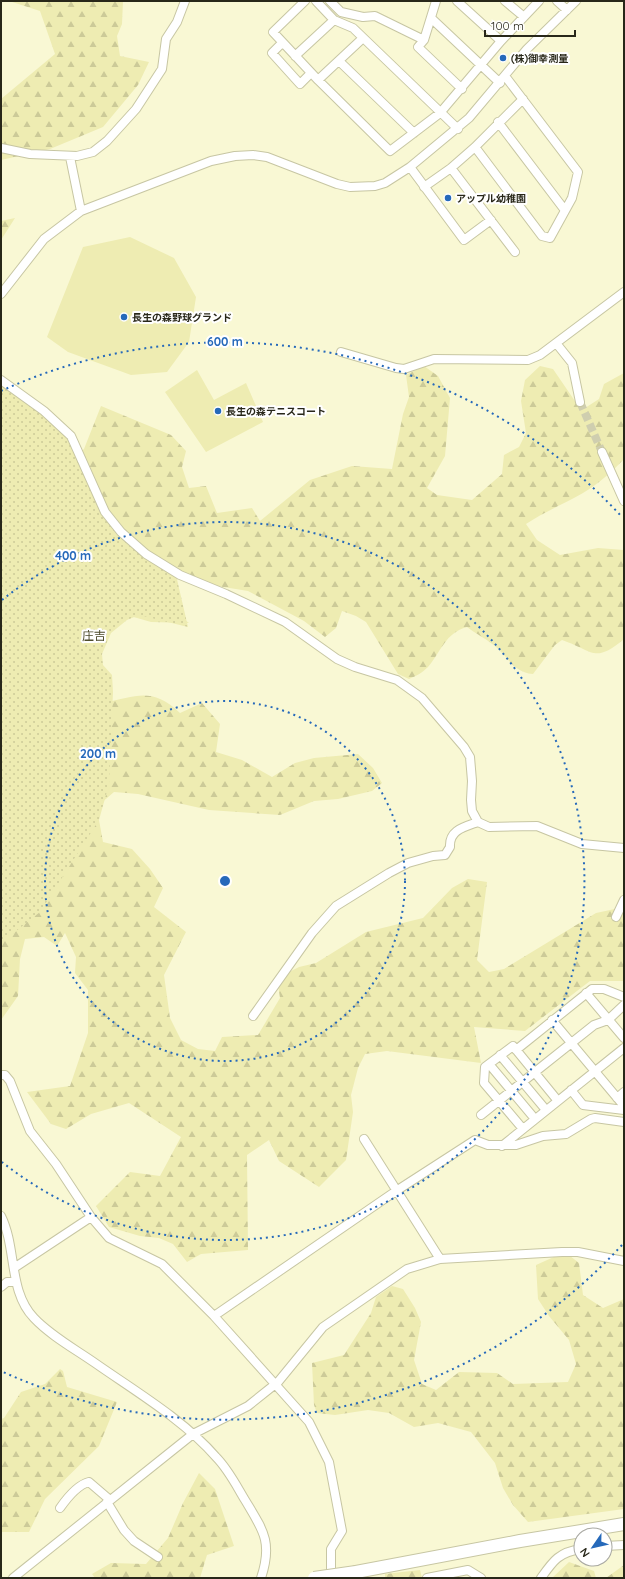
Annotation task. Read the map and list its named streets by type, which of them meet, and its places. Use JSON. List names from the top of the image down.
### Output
{
  "districts": ["庄吉"],
  "places": [
    "(株)御幸測量",
    "アップル幼稚園",
    "長生の森野球グランド",
    "長生の森テニスコート"
  ],
  "scale_bar": "100 m",
  "north": "bottom left",
  "rings": ["600 m", "400 m", "200 m"]
}
